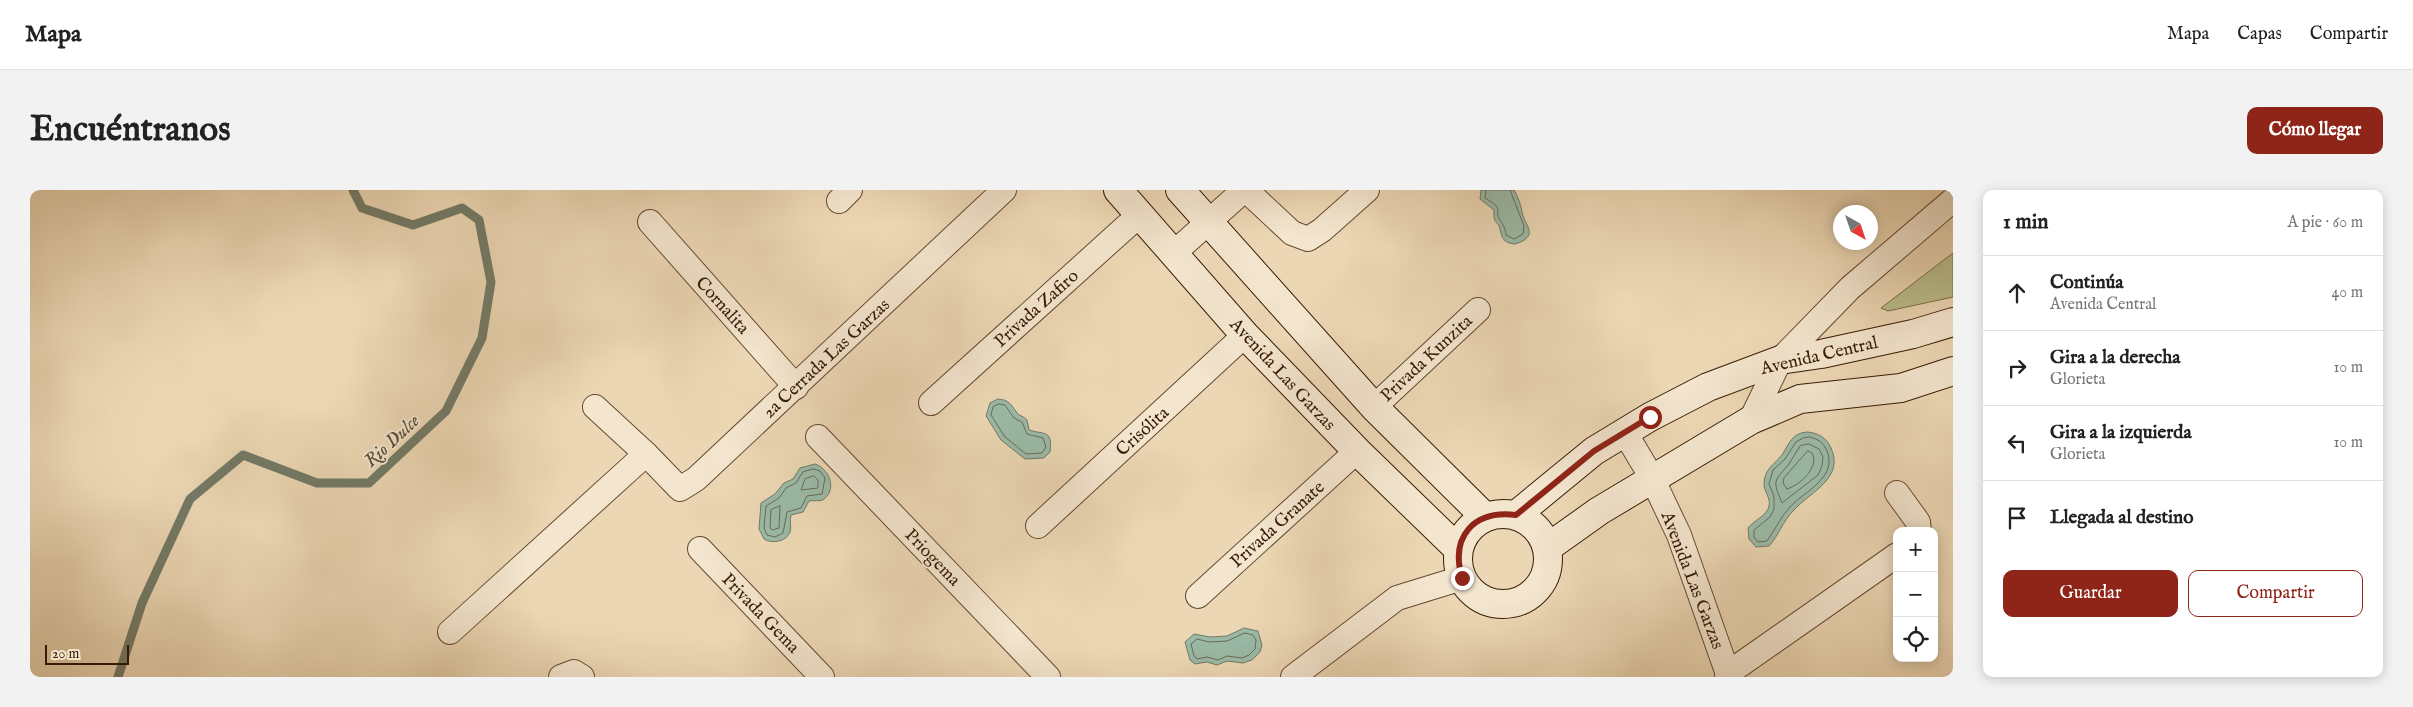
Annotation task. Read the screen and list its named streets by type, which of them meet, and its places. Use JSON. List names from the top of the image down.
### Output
{
  "streets": {
    "street": [
      "Cornalita",
      "Privada Zafiro",
      "Avenida Central",
      "2a Cerrada Las Garzas",
      "Privada Kunzita",
      "Avenida Las Garzas",
      "Crisólita",
      "Privada Granate",
      "Priogema",
      "Privada Gema"
    ]
  },
  "crossings": [
    ["Cornalita", "2a Cerrada Las Garzas"],
    ["Privada Zafiro", "Avenida Las Garzas"],
    ["Avenida Central", "Avenida Las Garzas"],
    ["Avenida Las Garzas", "Crisólita"],
    ["Avenida Las Garzas", "Privada Granate"]
  ],
  "water": ["Rio Dulce"],
  "scale_bar": "20 m",
  "north": "bottom right",
  "page": {
    "header": "Mapa",
    "nav": ["Mapa", "Capas", "Compartir"],
    "buttons": [
      "Cómo llegar",
      ["Guardar", "Compartir"]
    ],
    "title": "Encuéntranos",
    "heading": ["1 min", "A pie · 60 m"],
    "list": [
      ["Continúa", "Avenida Central", "40 m"],
      ["Gira a la derecha", "Glorieta", "10 m"],
      ["Gira a la izquierda", "Glorieta", "10 m"],
      "Llegada al destino"
    ],
    "map_buttons": ["+", "−"],
    "scale": "20 m"
  }
}
